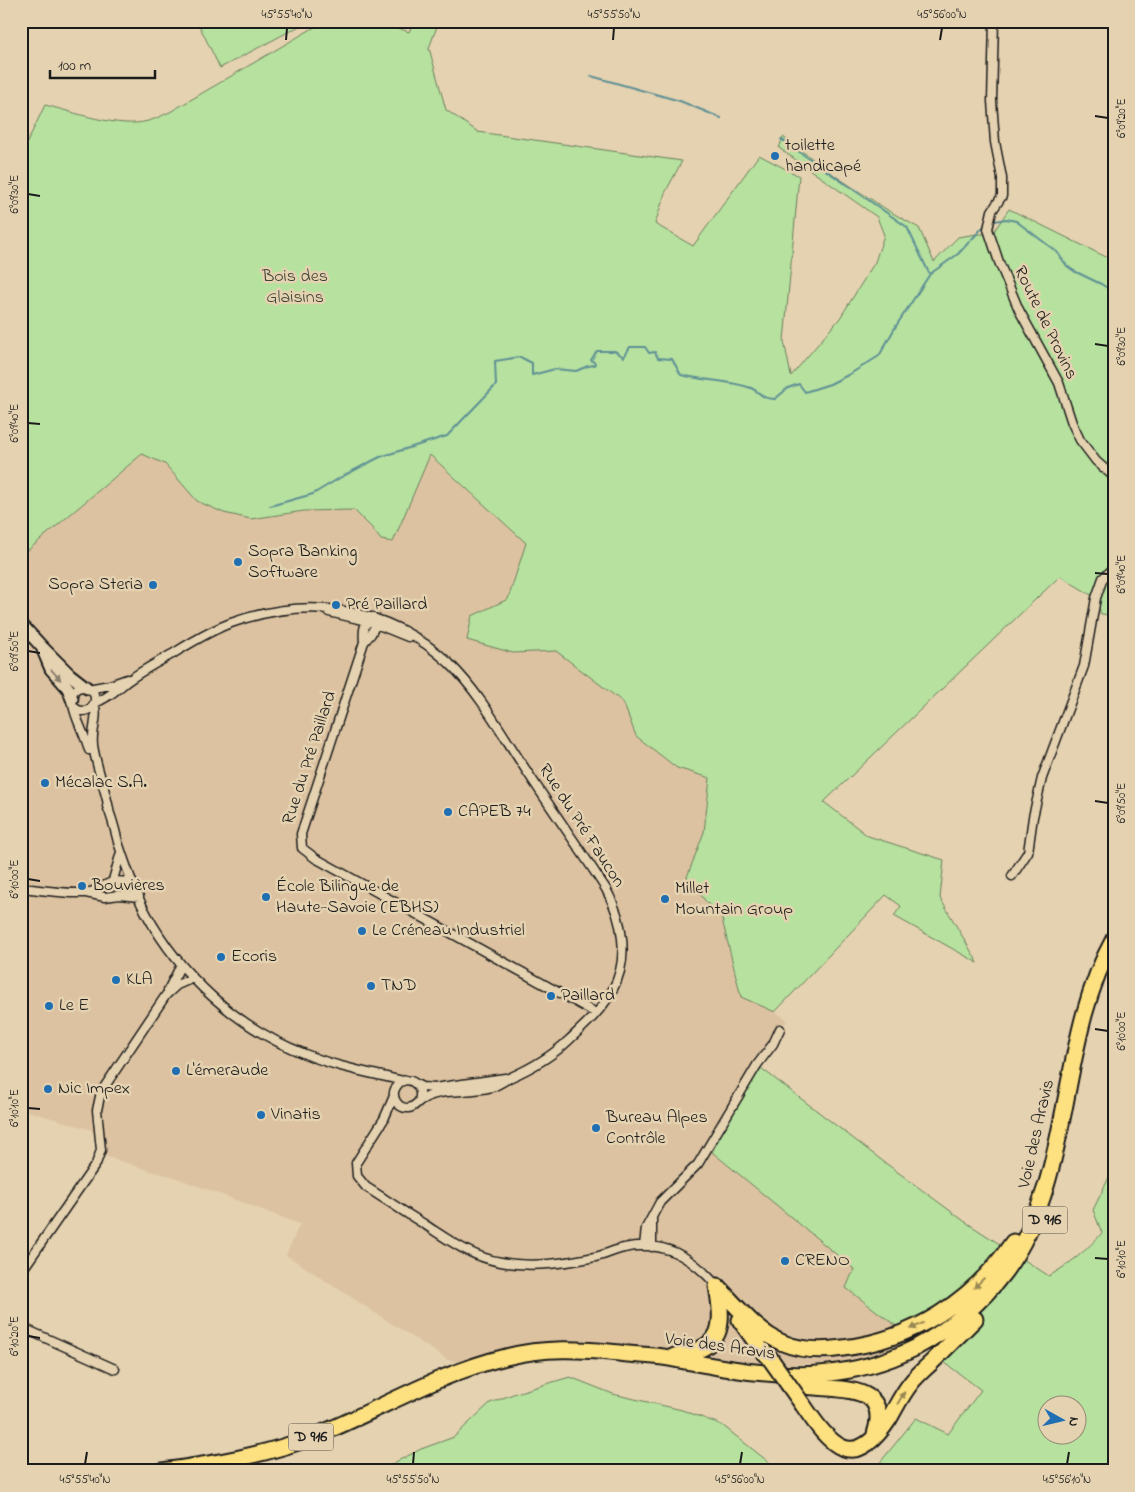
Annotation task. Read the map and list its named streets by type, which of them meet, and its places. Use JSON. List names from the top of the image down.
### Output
{
  "streets": {
    "highway": ["Voie des Aravis", "D 916"],
    "street": ["Route de Provins", "Rue du Pré Paillard", "Rue du Pré Faucon"]
  },
  "crossings": [
    ["Rue du Pré Paillard", "Rue du Pré Faucon"]
  ],
  "parks": ["Bois des Glaisins"],
  "places": [
    "toilette handicapé",
    "Sopra Banking Software",
    "Sopra Steria",
    "Pré Paillard",
    "Mécalac S.A.",
    "CAPEB 74",
    "Bouvières",
    "École Bilingue de Haute-Savoie (EBHS)",
    "Millet Mountain Group",
    "Le Créneau Industriel",
    "Ecoris",
    "KLA",
    "TND",
    "Paillard",
    "Le E",
    "L'émeraude",
    "Nic Impex",
    "Vinatis",
    "Bureau Alpes Contrôle",
    "CRENO"
  ],
  "scale_bar": "100 m",
  "north": "right",
  "coordinates": [
    "45°55'40\"N",
    "45°55'50\"N",
    "45°56'00\"N",
    "6°09'20\"E",
    "6°09'30\"E",
    "6°09'40\"E",
    "6°09'50\"E",
    "6°10'00\"E",
    "6°10'10\"E",
    "6°10'20\"E",
    "45°56'10\"N"
  ]
}
